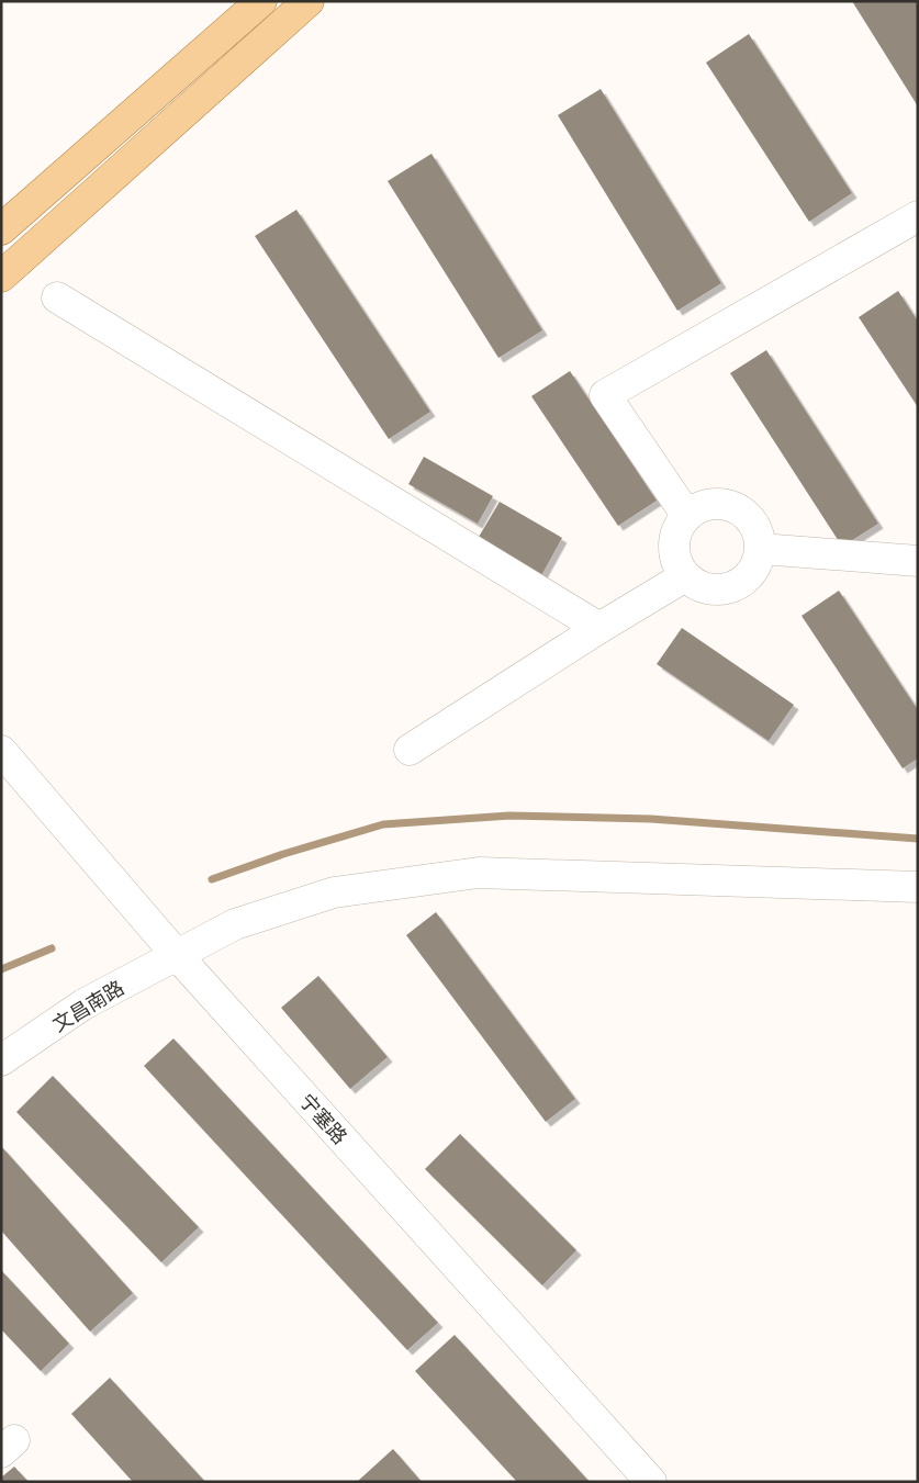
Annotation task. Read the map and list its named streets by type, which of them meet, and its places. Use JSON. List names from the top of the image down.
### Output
{
  "streets": {
    "street": ["文昌南路", "宁塞路"]
  },
  "crossings": [
    ["文昌南路", "宁塞路"]
  ]
}
